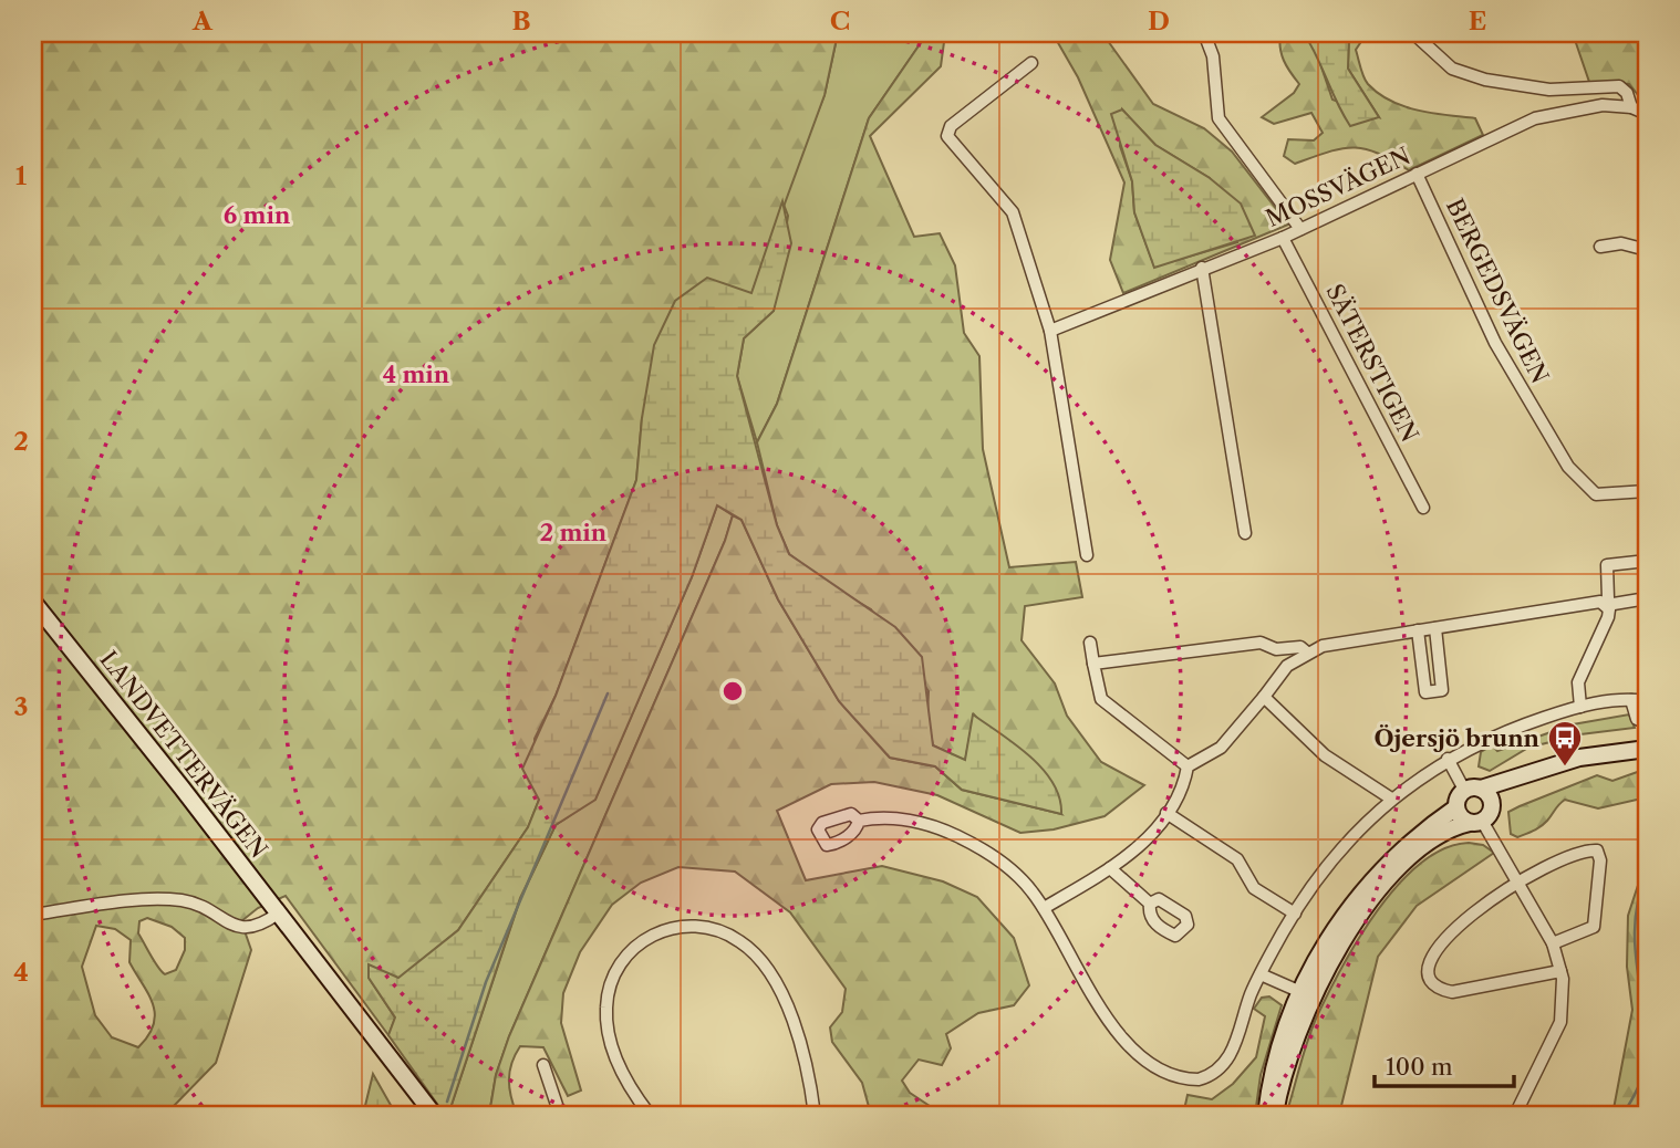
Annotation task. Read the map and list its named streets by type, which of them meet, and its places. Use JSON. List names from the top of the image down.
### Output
{
  "streets": {
    "street": [
      "MOSSVÄGEN",
      "BERGEDSVÄGEN",
      "SÄTERSTIGEN",
      "LANDVETTERVÄGEN"
    ]
  },
  "crossings": [
    ["MOSSVÄGEN", "BERGEDSVÄGEN"],
    ["MOSSVÄGEN", "SÄTERSTIGEN"]
  ],
  "places": {
    "bus stop": ["Öjersjö brunn"]
  },
  "scale_bar": "100 m",
  "grid": {
    "columns": [
      "A",
      "B",
      "C",
      "D",
      "E"
    ],
    "rows": [
      "1",
      "2",
      "3",
      "4"
    ]
  },
  "rings": ["6 min", "4 min", "2 min"]
}
